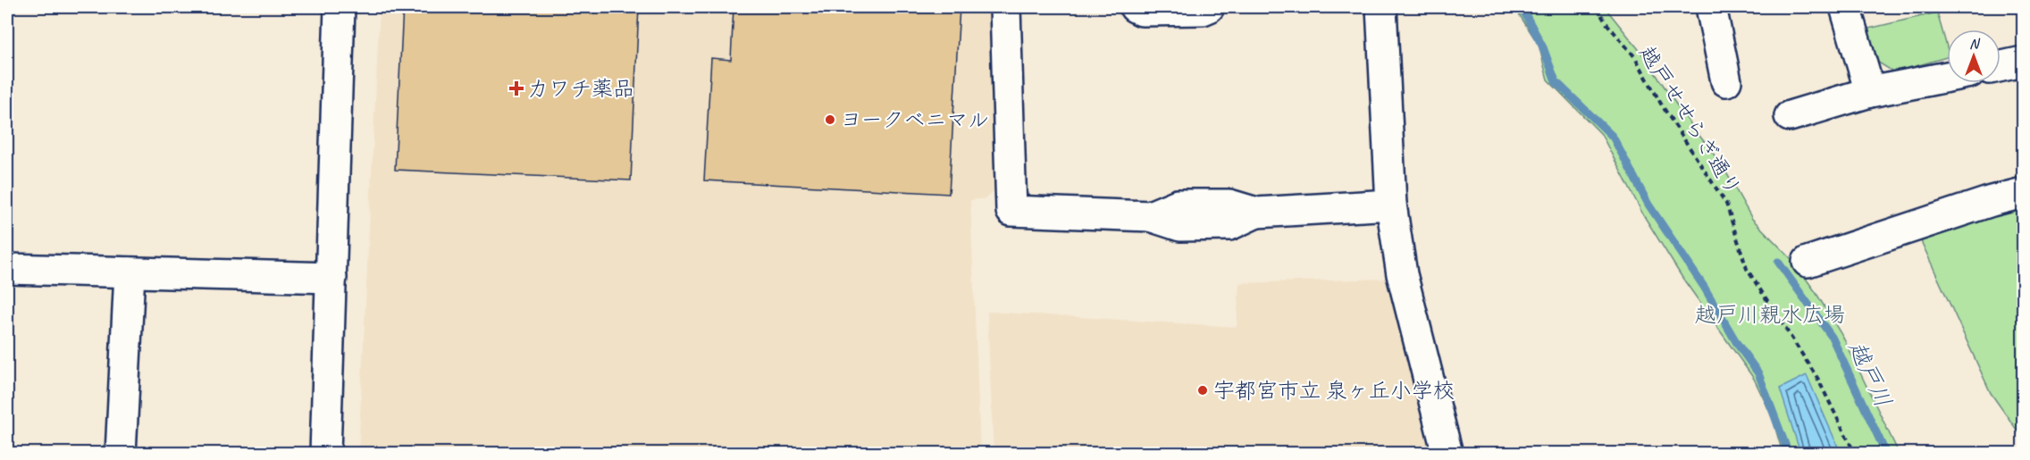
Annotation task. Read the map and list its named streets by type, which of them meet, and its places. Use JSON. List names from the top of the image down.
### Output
{
  "streets": {
    "path": ["越戸せせらぎ通り"]
  },
  "water": ["越戸川"],
  "parks": ["越戸川親水広場"],
  "places": {
    "health": ["カワチ薬品"],
    "other": ["ヨークベニマル", "宇都宮市立 泉ヶ丘小学校"]
  },
  "north": "top"
}
